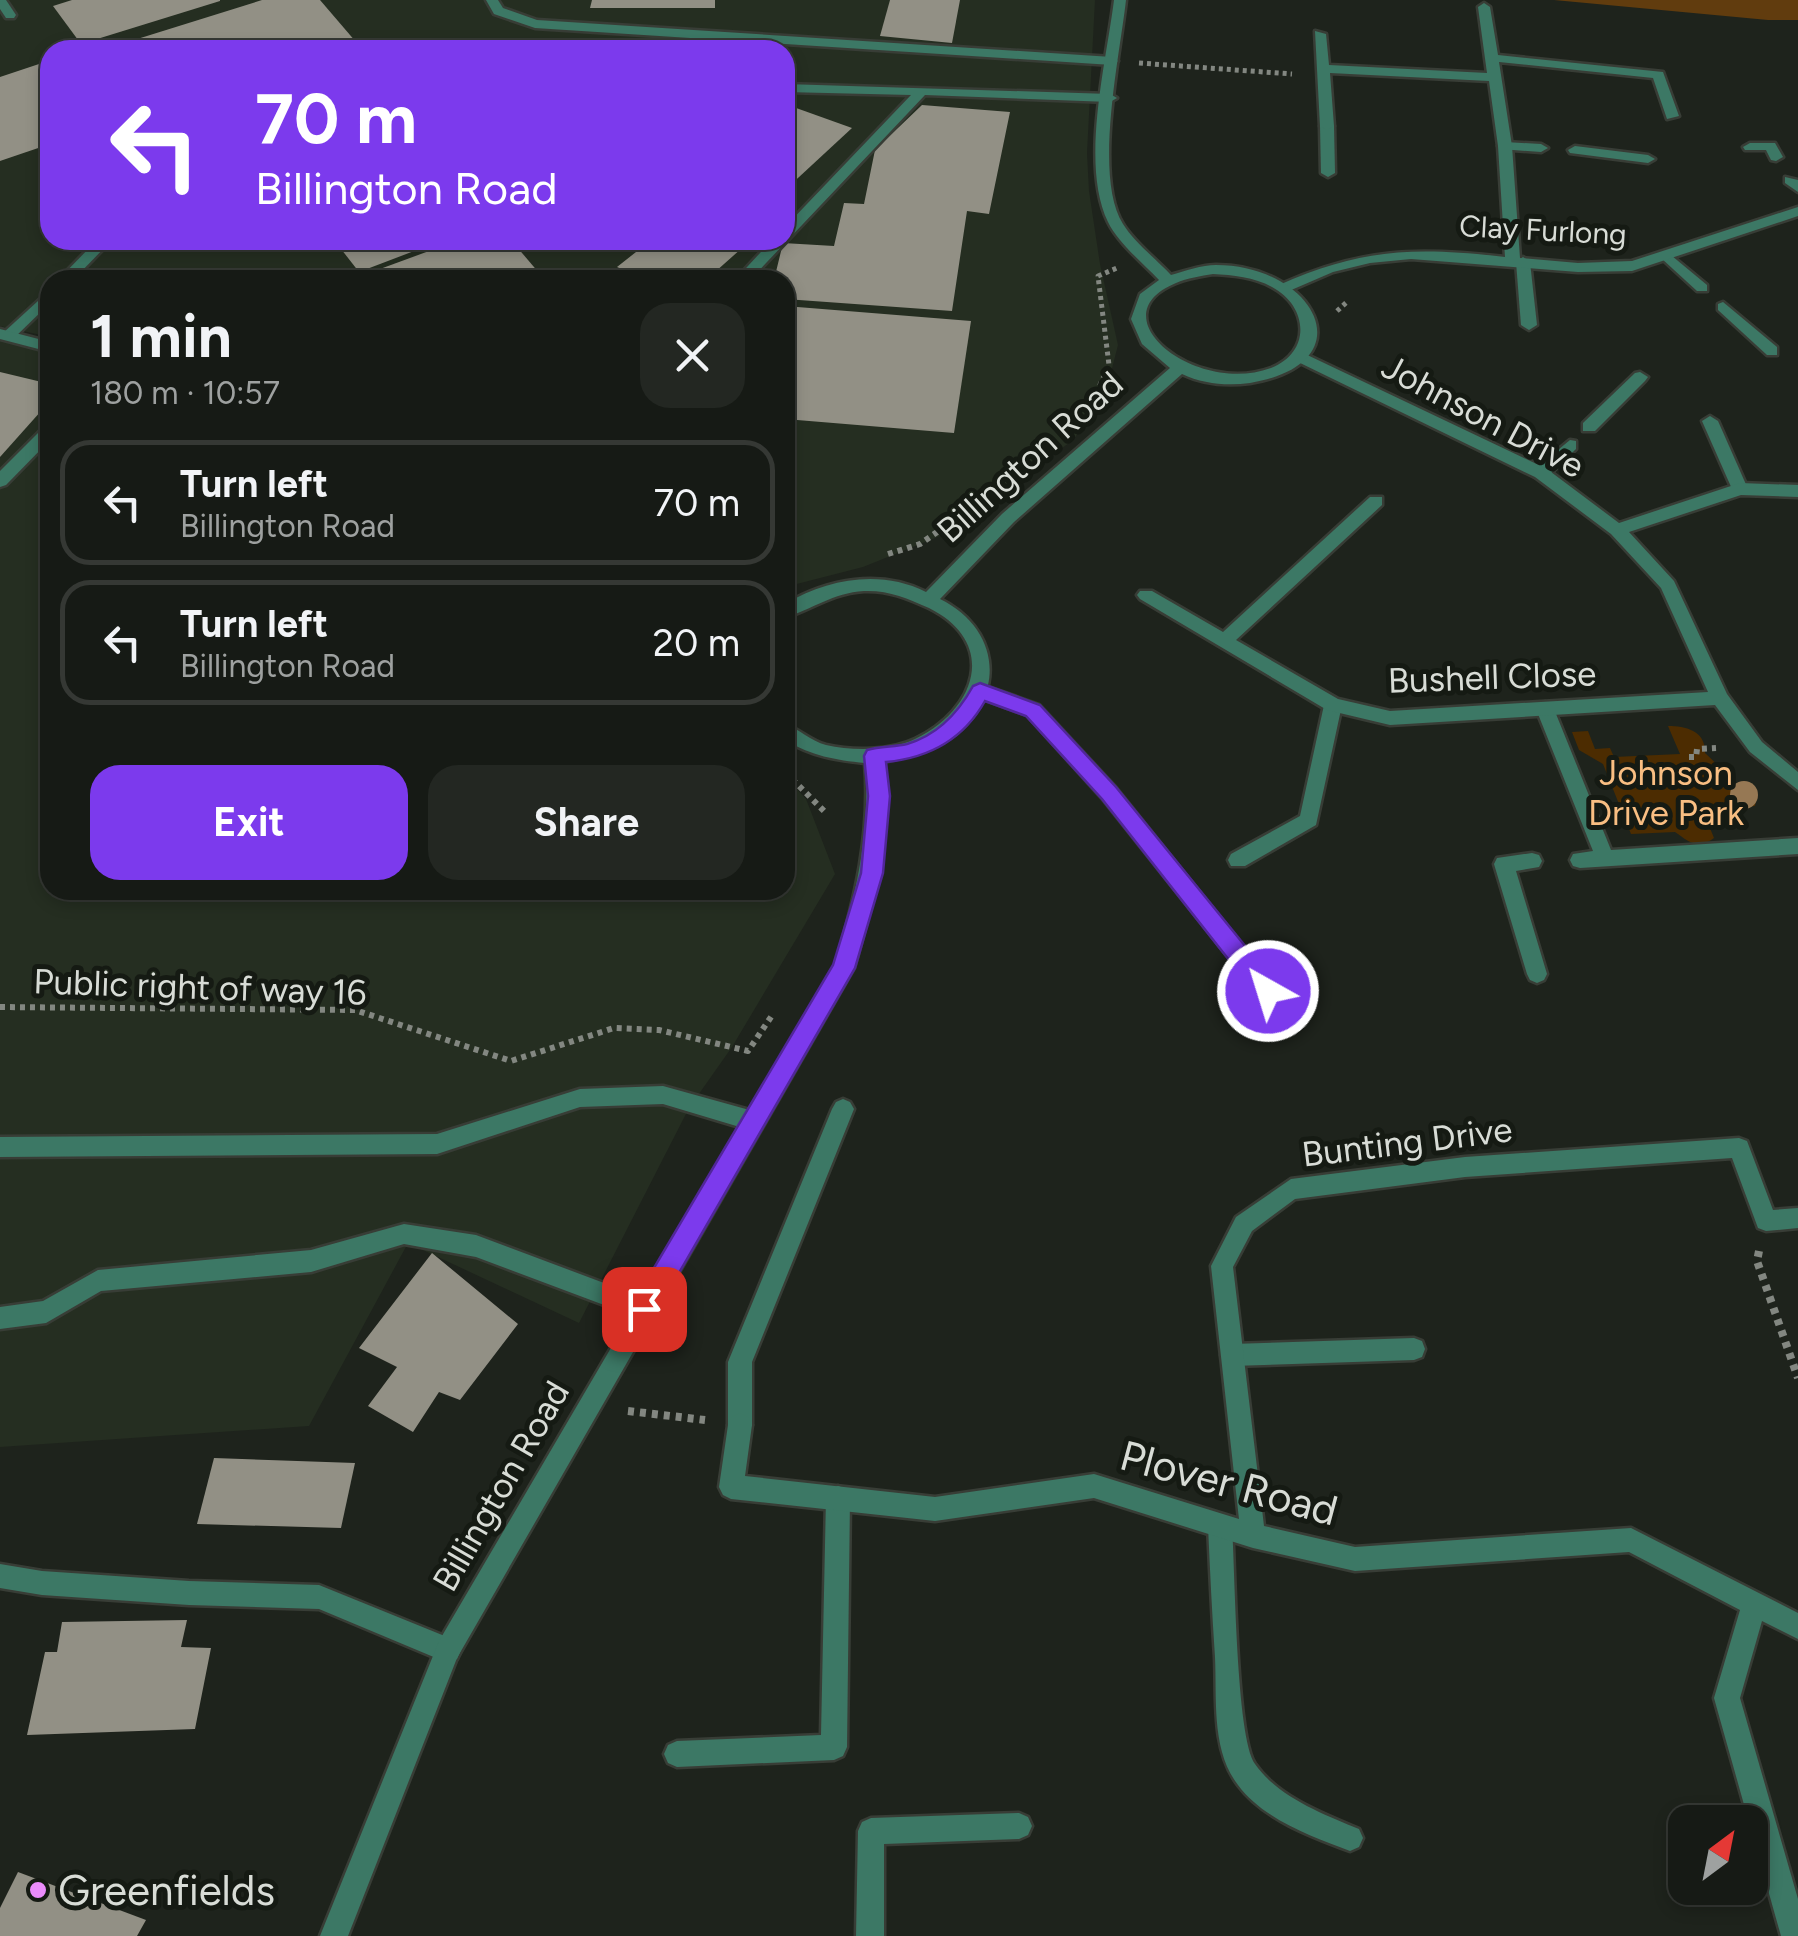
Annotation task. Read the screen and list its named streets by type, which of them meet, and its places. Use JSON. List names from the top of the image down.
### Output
{
  "streets": {
    "street": [
      "Clay Furlong",
      "Johnson Drive",
      "Billington Road",
      "Bushell Close",
      "Bunting Drive",
      "Plover Road"
    ],
    "path": ["Public right of way 16"]
  },
  "crossings": [
    ["Clay Furlong", "Johnson Drive"],
    ["Clay Furlong", "Billington Road"],
    ["Johnson Drive", "Billington Road"],
    ["Johnson Drive", "Bushell Close"],
    ["Bunting Drive", "Plover Road"]
  ],
  "parks": ["Johnson Drive Park"],
  "places": ["Greenfields"],
  "north": "top right",
  "page": {
    "turn": ["70 m", "Billington Road"],
    "heading": ["1 min", "180 m · 10:57"],
    "list": [
      {
        "name": "Turn left",
        "note": "Billington Road",
        "value": "70 m"
      },
      {
        "name": "Turn left",
        "note": "Billington Road",
        "value": "20 m"
      }
    ],
    "buttons": ["Exit", "Share"]
  }
}
